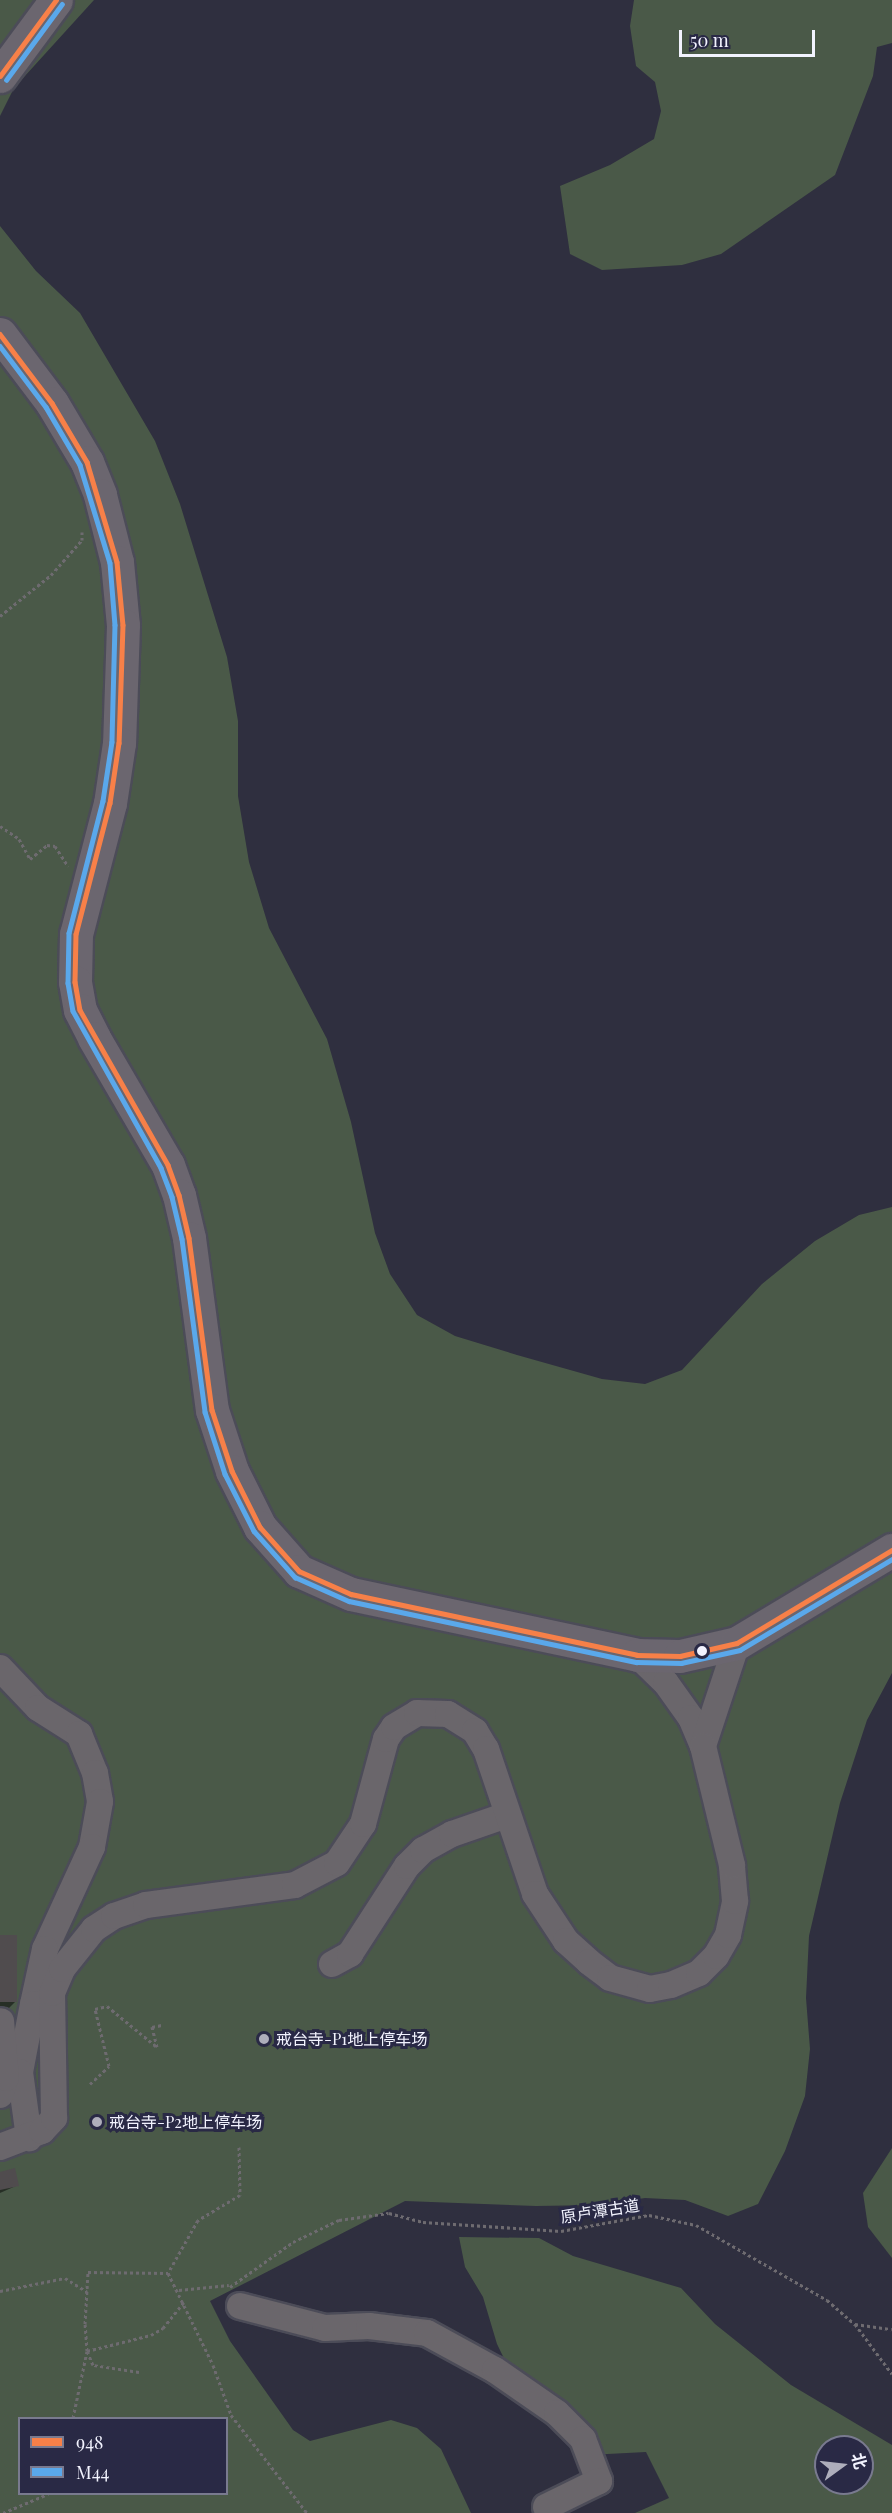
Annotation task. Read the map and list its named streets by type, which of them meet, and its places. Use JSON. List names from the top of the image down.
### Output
{
  "streets": {
    "path": ["原卢潭古道"]
  },
  "places": ["戒台寺-P1地上停车场", "戒台寺-P2地上停车场"],
  "lines": ["transit line 948", "transit line M44"],
  "legend": ["948", "M44"],
  "scale_bar": "50 m",
  "north": "right"
}
